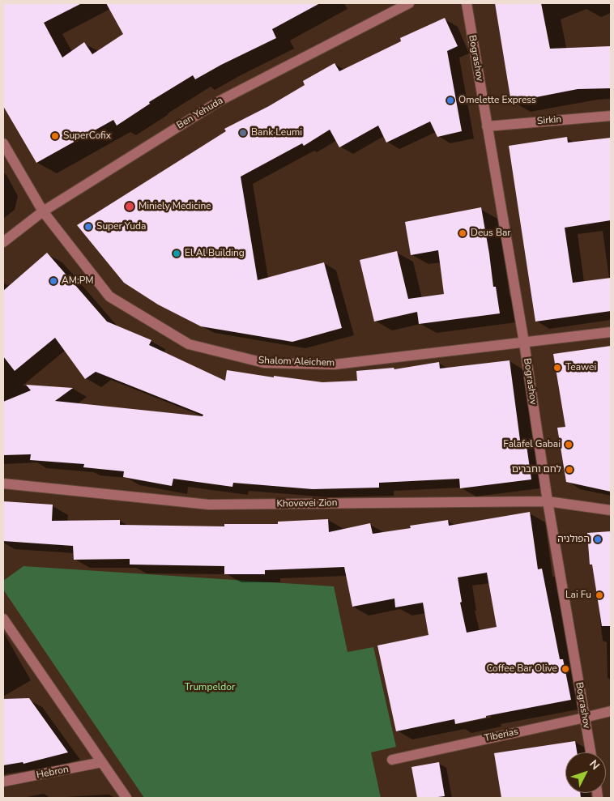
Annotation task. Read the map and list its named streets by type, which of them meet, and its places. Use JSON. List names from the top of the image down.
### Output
{
  "streets": {
    "street": [
      "Bograshov",
      "Ben Yehuda",
      "Sirkin",
      "Shalom Aleichem",
      "Khovevei Zion",
      "Tiberias",
      "Hebron"
    ]
  },
  "crossings": [
    ["Bograshov", "Sirkin"],
    ["Bograshov", "Shalom Aleichem"],
    ["Bograshov", "Khovevei Zion"],
    ["Bograshov", "Tiberias"],
    ["Ben Yehuda", "Shalom Aleichem"]
  ],
  "parks": ["Trumpeldor"],
  "places": [
    "Omelette Express",
    "Bank Leumi",
    "SuperCofix",
    "Miniely Medicine",
    "Super Yuda",
    "Deus Bar",
    "El Al Building",
    "AM:PM",
    "Teawei",
    "Falafel Gabai",
    "לחם וחברים",
    "הפולניה",
    "Lai Fu",
    "Coffee Bar Olive"
  ],
  "north": "top right"
}
